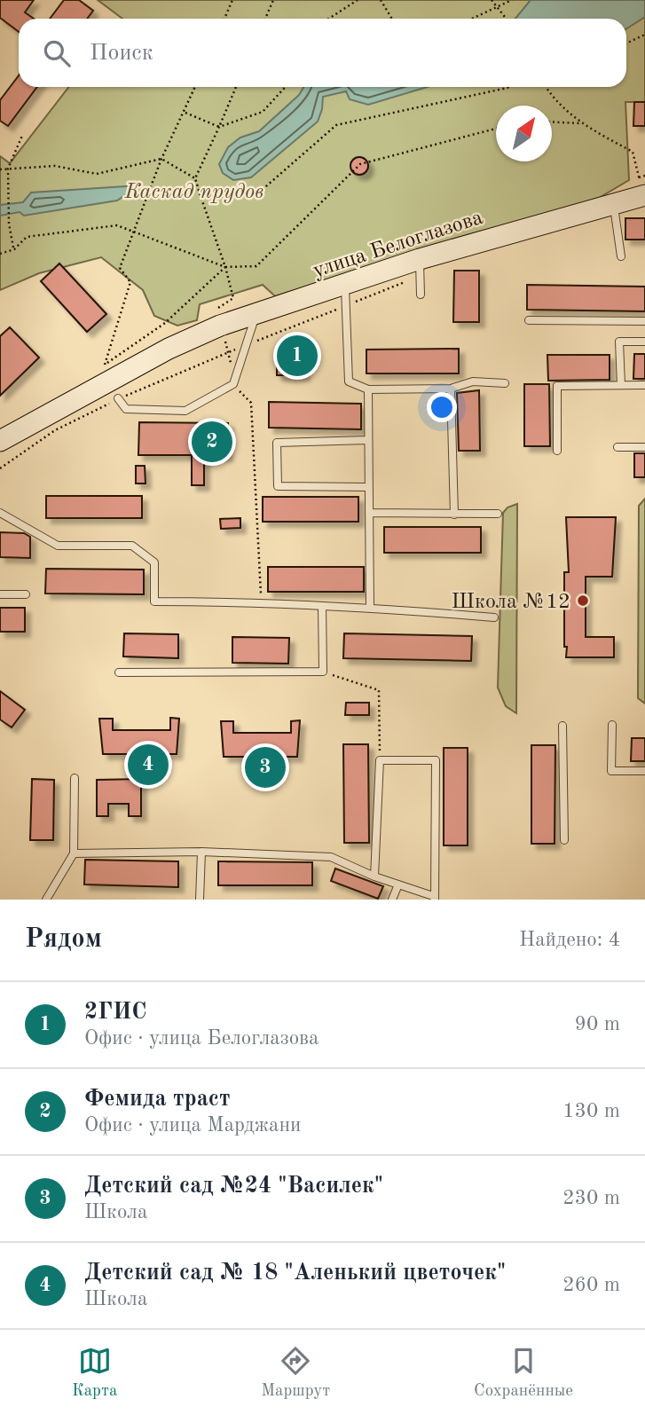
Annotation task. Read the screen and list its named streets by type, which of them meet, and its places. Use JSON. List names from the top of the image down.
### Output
{
  "streets": {
    "street": ["улица Белоглазова"]
  },
  "parks": ["Каскад прудов"],
  "places": ["Школа №12"],
  "north": "top right",
  "page": {
    "search": "Поиск",
    "pins": [
      "1",
      "2",
      "4",
      "3"
    ],
    "heading": ["Рядом", "Найдено: 4"],
    "list": [
      {
        "mark": "1",
        "name": "2ГИС",
        "note": "Офис · улица Белоглазова",
        "value": "90 m"
      },
      {
        "mark": "2",
        "name": "Фемида траст",
        "note": "Офис · улица Марджани",
        "value": "130 m"
      },
      {
        "mark": "3",
        "name": "Детский сад №24 \"Василек\"",
        "note": "Школа",
        "value": "230 m"
      },
      {
        "mark": "4",
        "name": "Детский сад № 18 \"Аленький цветочек\"",
        "note": "Школа",
        "value": "260 m"
      }
    ],
    "nav": ["Карта", "Маршрут", "Сохранённые"]
  }
}
